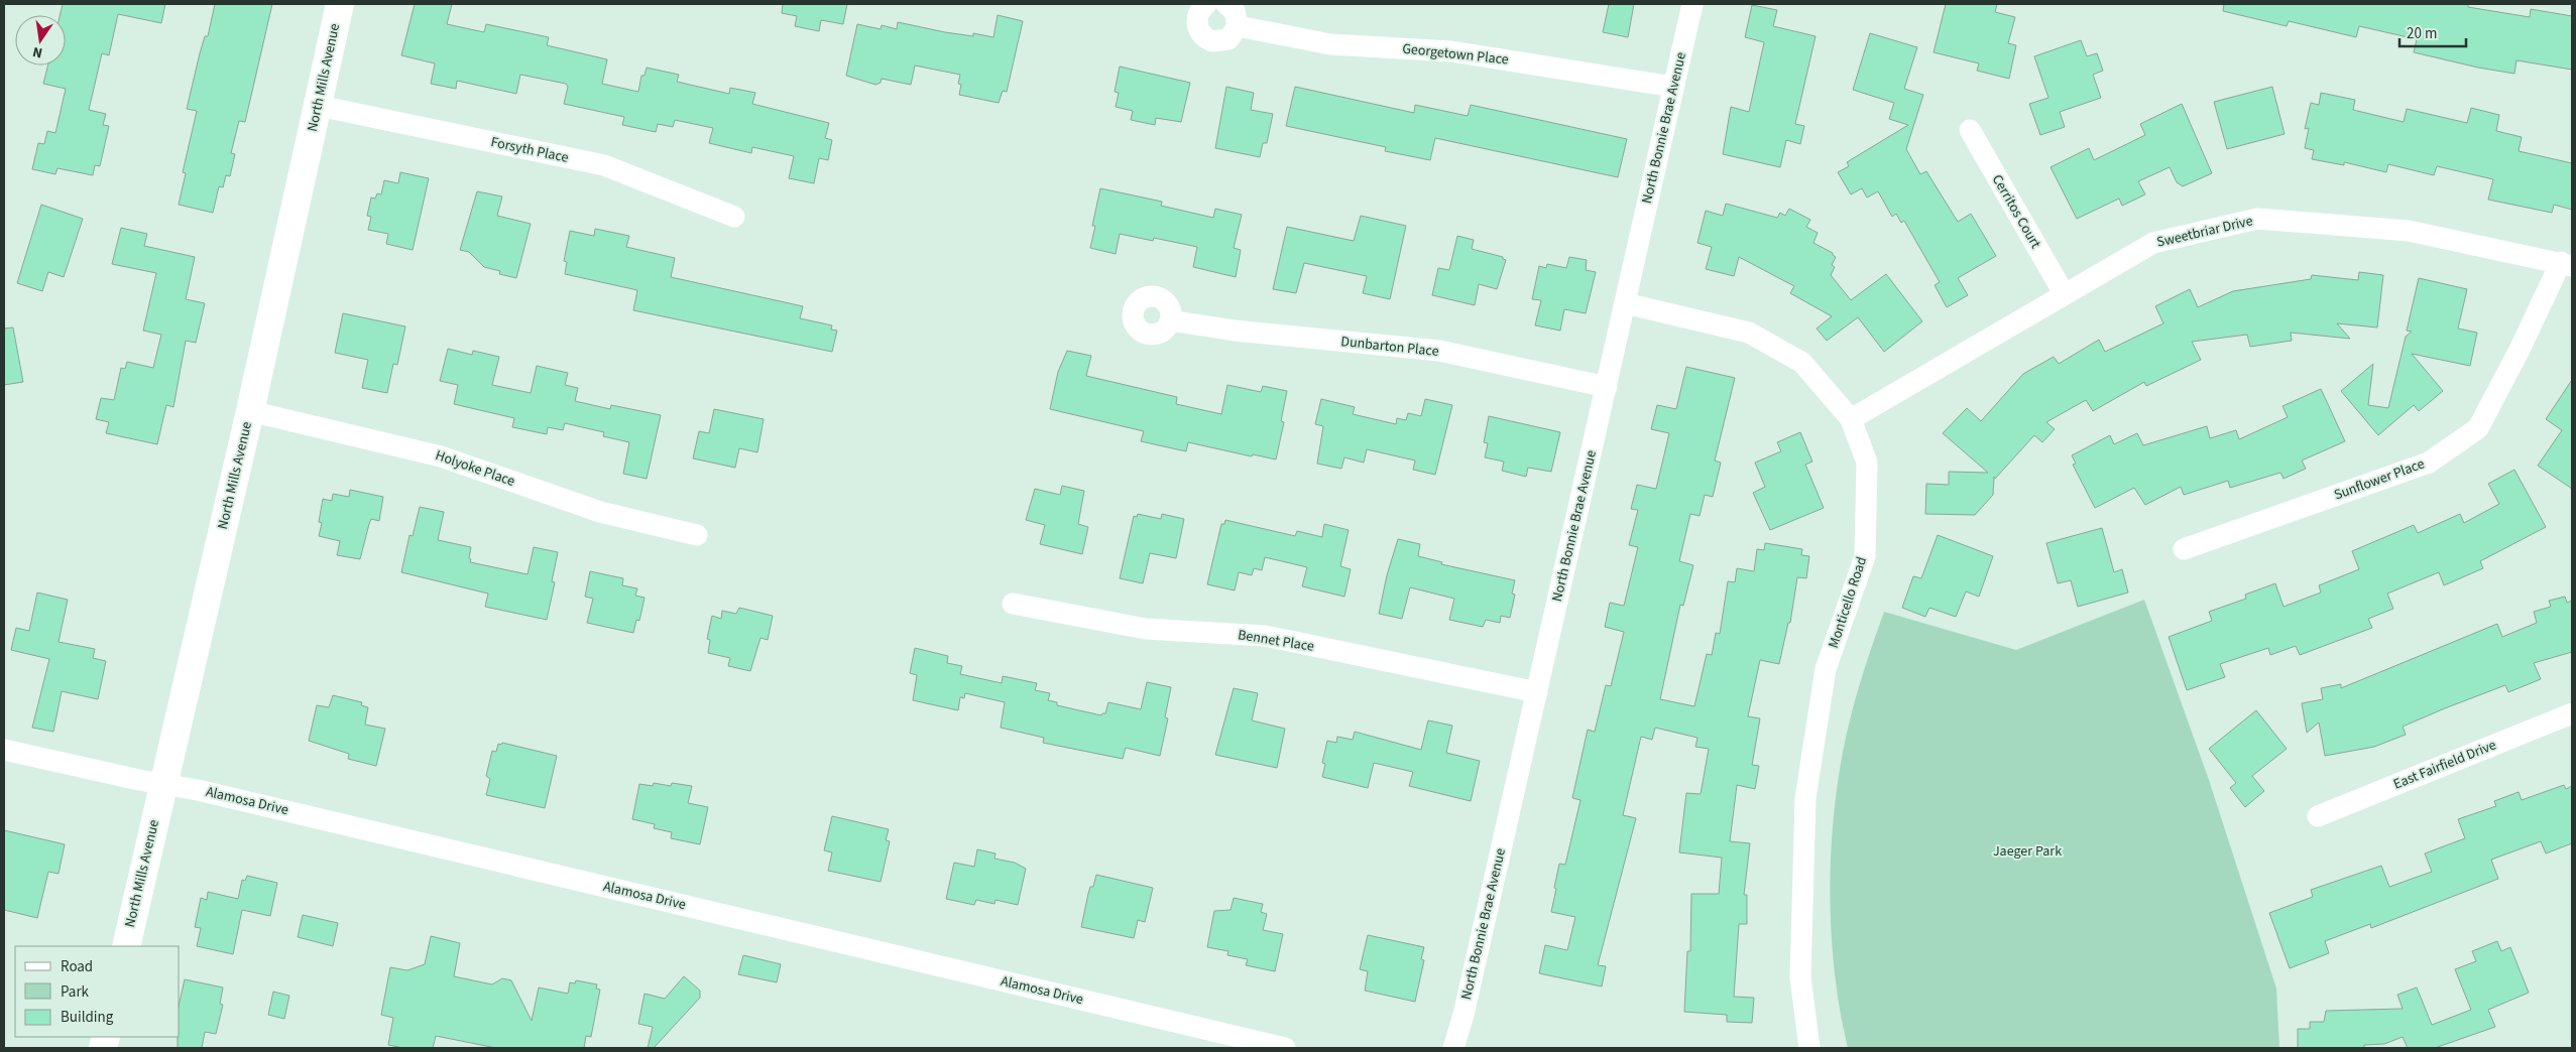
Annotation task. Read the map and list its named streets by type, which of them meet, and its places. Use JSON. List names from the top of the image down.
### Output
{
  "streets": {
    "main road": ["North Mills Avenue"],
    "street": [
      "Georgetown Place",
      "North Bonnie Brae Avenue",
      "Forsyth Place",
      "Cerritos Court",
      "Sweetbriar Drive",
      "Dunbarton Place",
      "Holyoke Place",
      "Sunflower Place",
      "Monticello Road",
      "Bennet Place",
      "East Fairfield Drive",
      "Alamosa Drive"
    ]
  },
  "crossings": [
    ["Georgetown Place", "North Bonnie Brae Avenue"],
    ["North Mills Avenue", "Forsyth Place"],
    ["North Mills Avenue", "Holyoke Place"],
    ["North Mills Avenue", "Alamosa Drive"],
    ["North Bonnie Brae Avenue", "Dunbarton Place"],
    ["North Bonnie Brae Avenue", "Monticello Road"],
    ["North Bonnie Brae Avenue", "Bennet Place"],
    ["Cerritos Court", "Sweetbriar Drive"],
    ["Sweetbriar Drive", "Sunflower Place"],
    ["Sweetbriar Drive", "Monticello Road"]
  ],
  "parks": ["Jaeger Park"],
  "legend": ["Road", "Park", "Building"],
  "scale_bar": "20 m",
  "north": "bottom"
}
